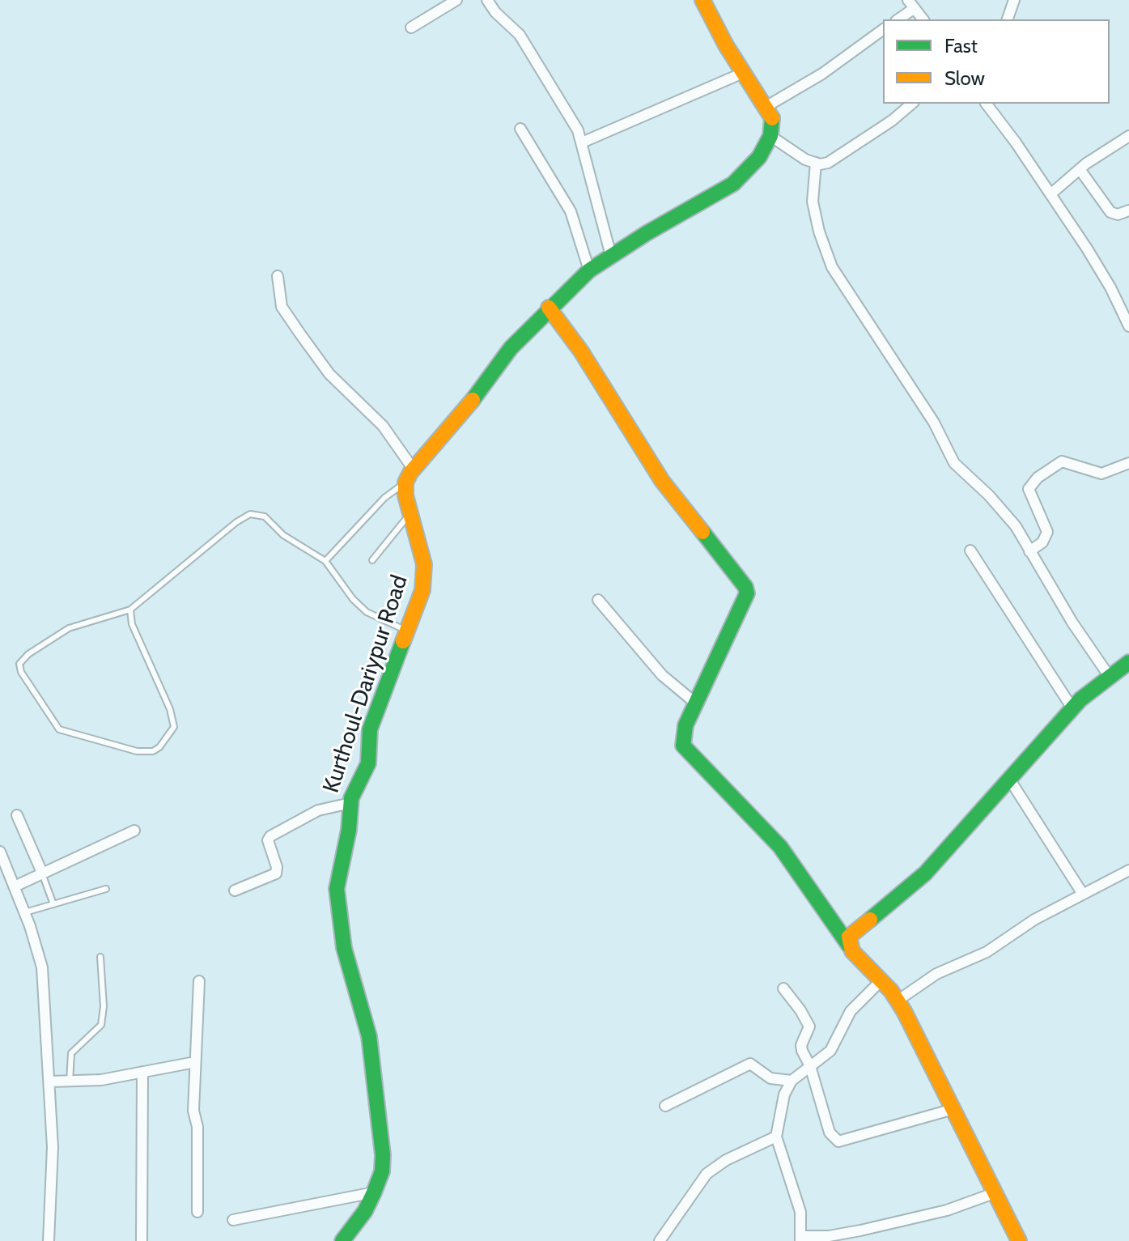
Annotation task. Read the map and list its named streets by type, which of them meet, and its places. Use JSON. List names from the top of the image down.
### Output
{
  "streets": {
    "street": ["Kurthoul-Dariypur Road"]
  },
  "legend": ["Fast", "Slow"]
}
